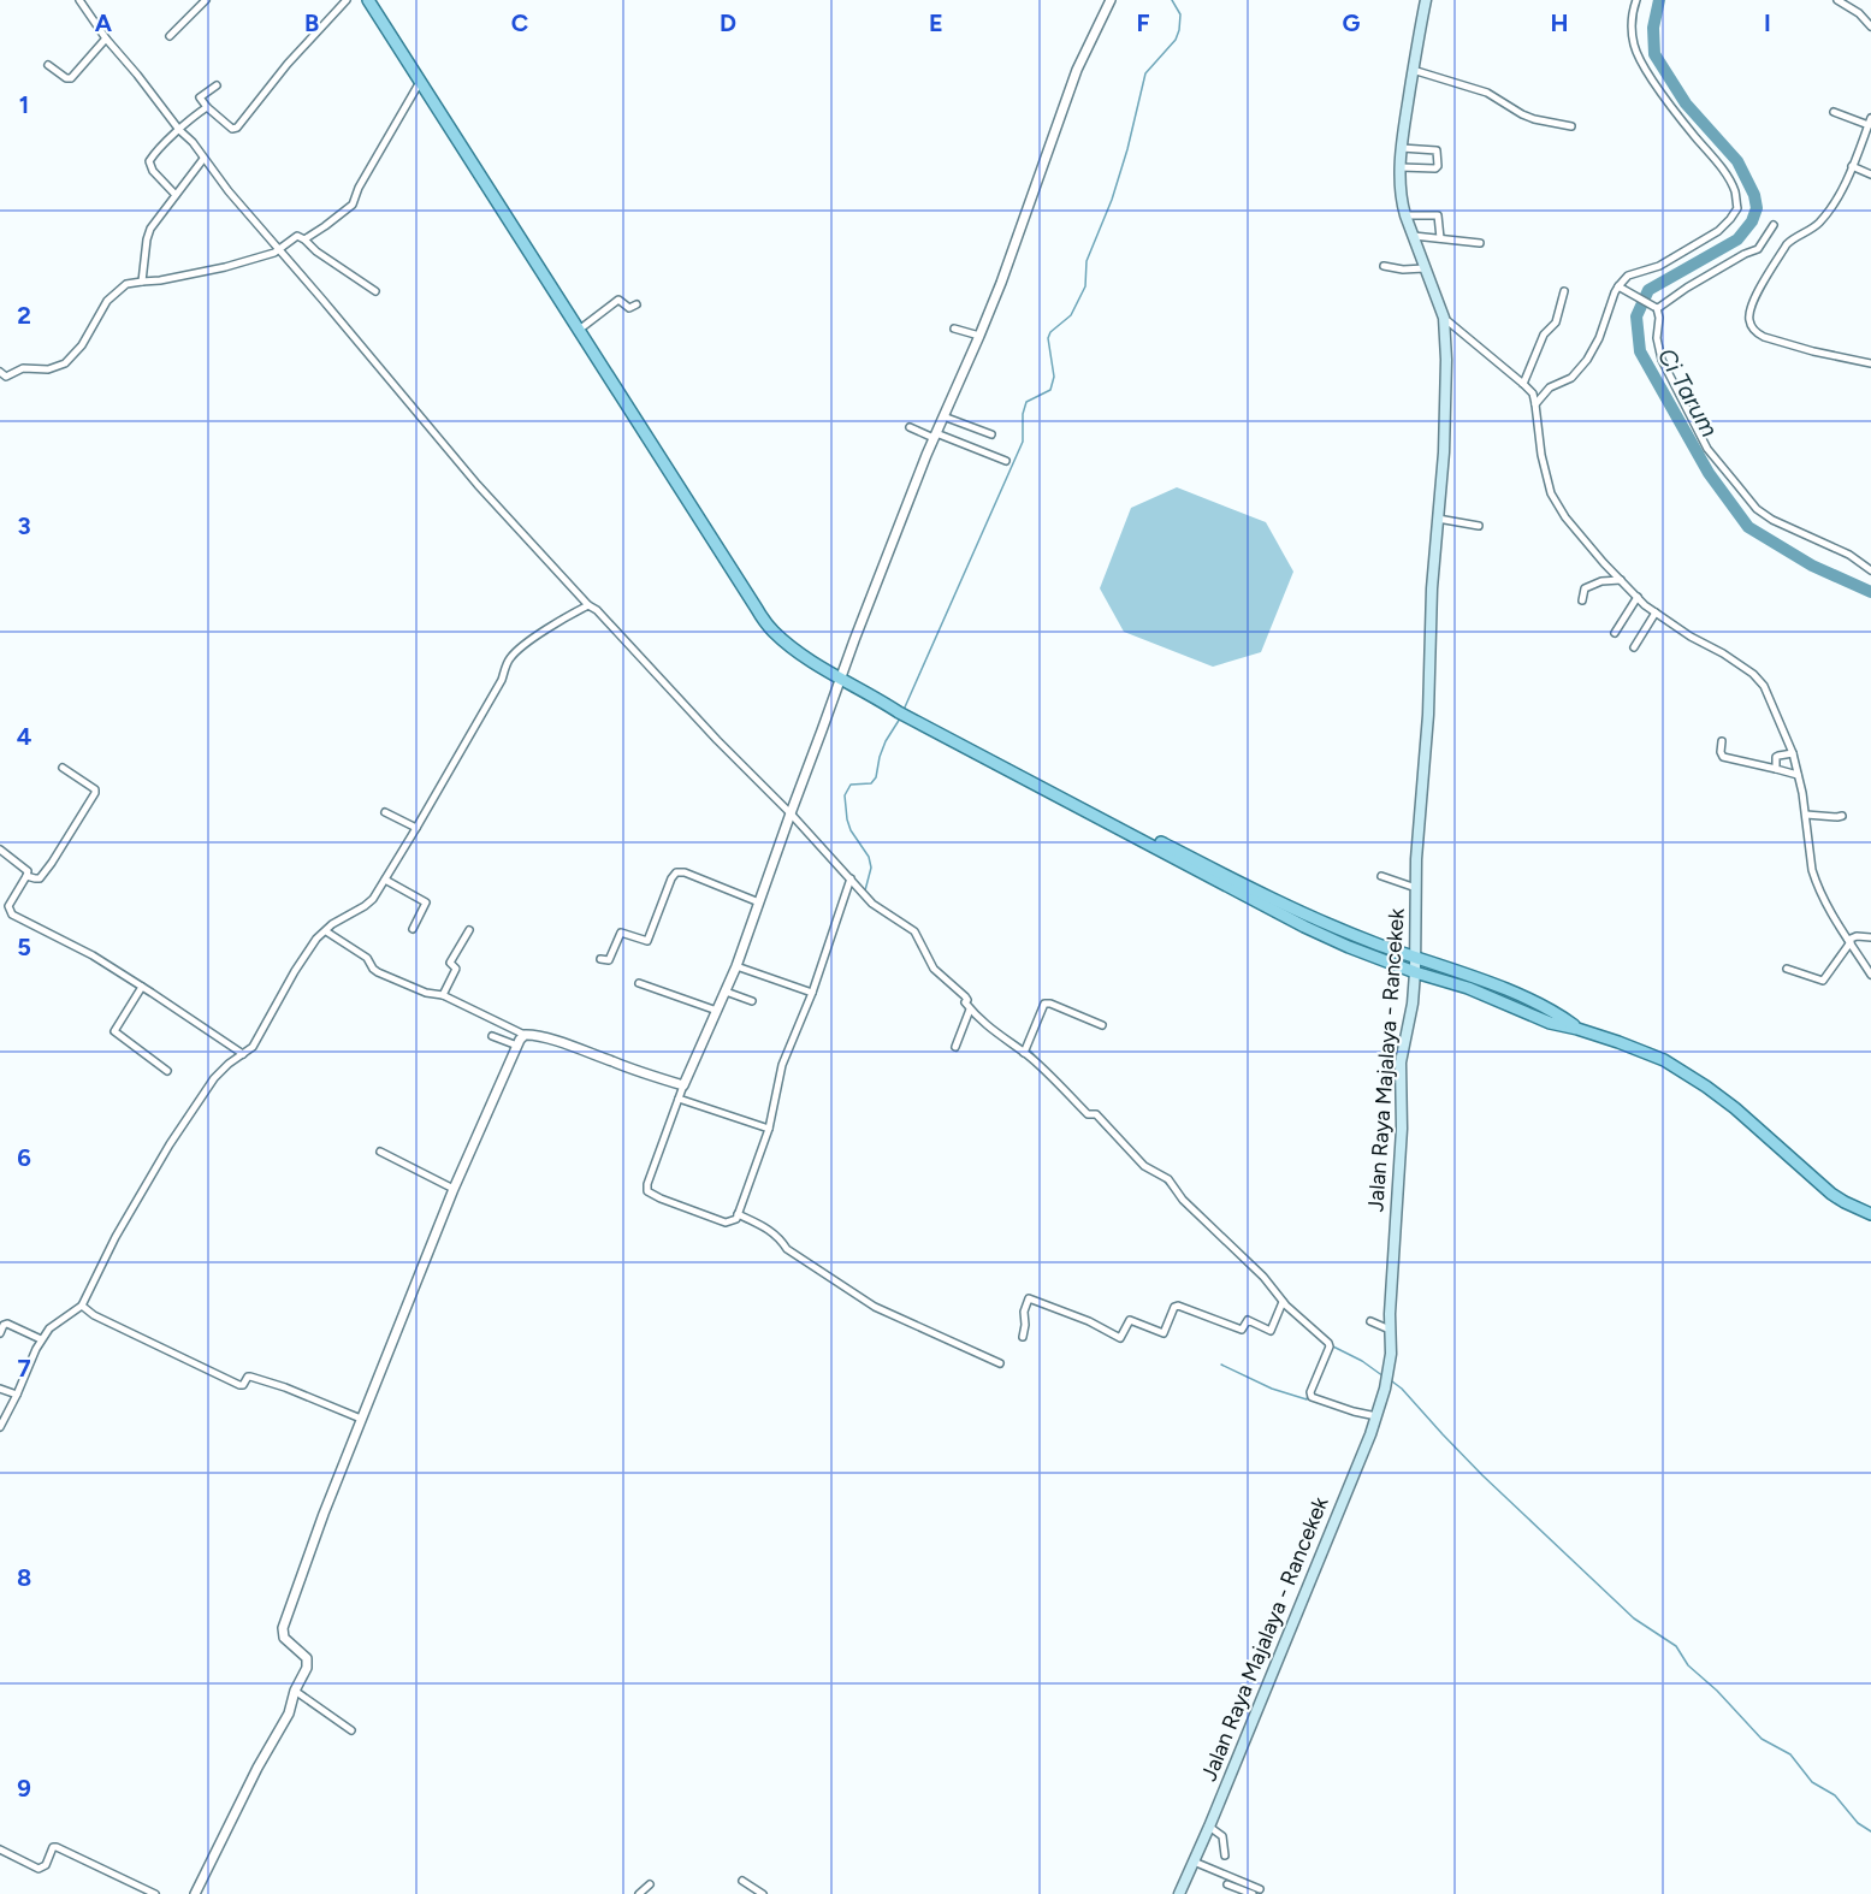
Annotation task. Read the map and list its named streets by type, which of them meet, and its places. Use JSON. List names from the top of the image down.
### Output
{
  "streets": {
    "main road": ["Jalan Raya Majalaya - Rancekek"]
  },
  "water": ["Ci Tarum"],
  "grid": {
    "columns": [
      "A",
      "B",
      "C",
      "D",
      "E",
      "F",
      "G",
      "H",
      "I"
    ],
    "rows": [
      "1",
      "2",
      "3",
      "4",
      "5",
      "6",
      "7",
      "8",
      "9"
    ]
  }
}
